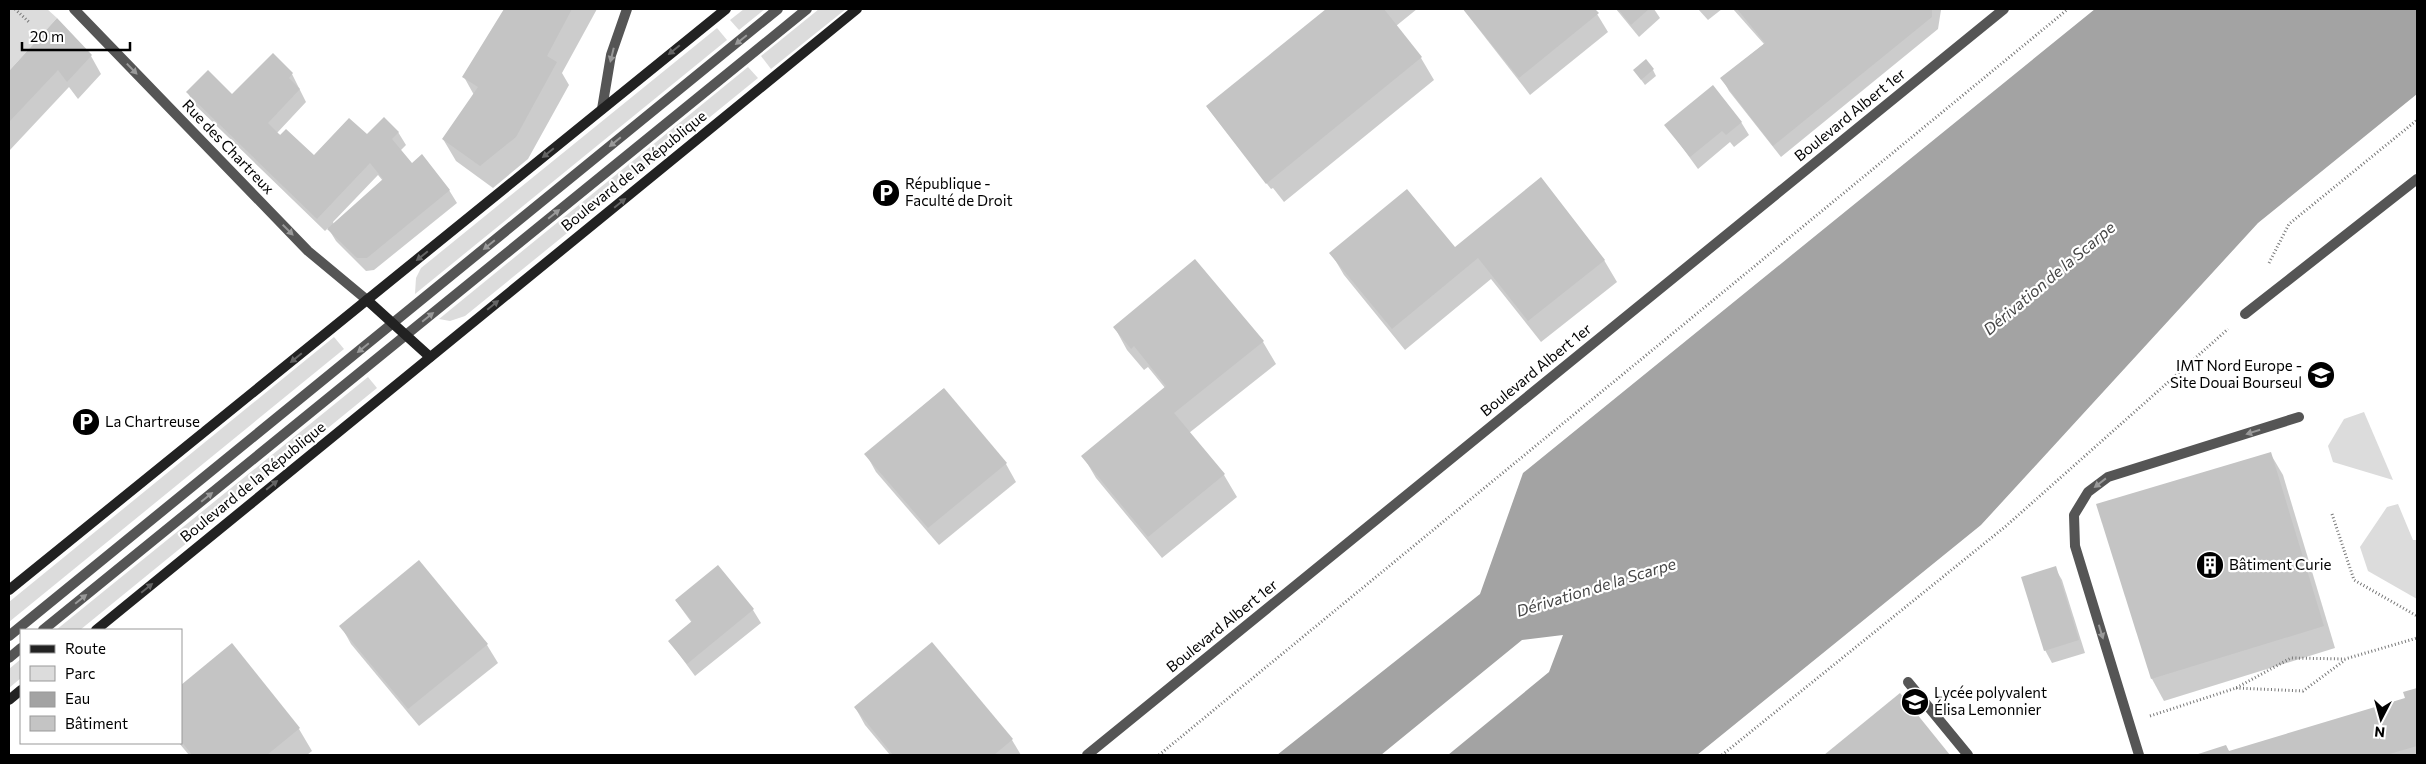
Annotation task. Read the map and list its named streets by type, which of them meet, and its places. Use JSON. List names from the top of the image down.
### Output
{
  "streets": {
    "main road": ["Boulevard de la République"],
    "street": ["Boulevard Albert 1er", "Rue des Chartreux"]
  },
  "one_way": ["Rue des Chartreux"],
  "water": ["Dérivation de la Scarpe"],
  "places": {
    "parking": ["République - Faculté de Droit", "La Chartreuse"],
    "school or university": ["IMT Nord Europe - Site Douai Bourseul", "Lycée polyvalent Élisa Lemonnier"],
    "building": ["Bâtiment Curie"]
  },
  "legend": [
    "Route",
    "Parc",
    "Eau",
    "Bâtiment"
  ],
  "scale_bar": "20 m",
  "north": "bottom"
}
